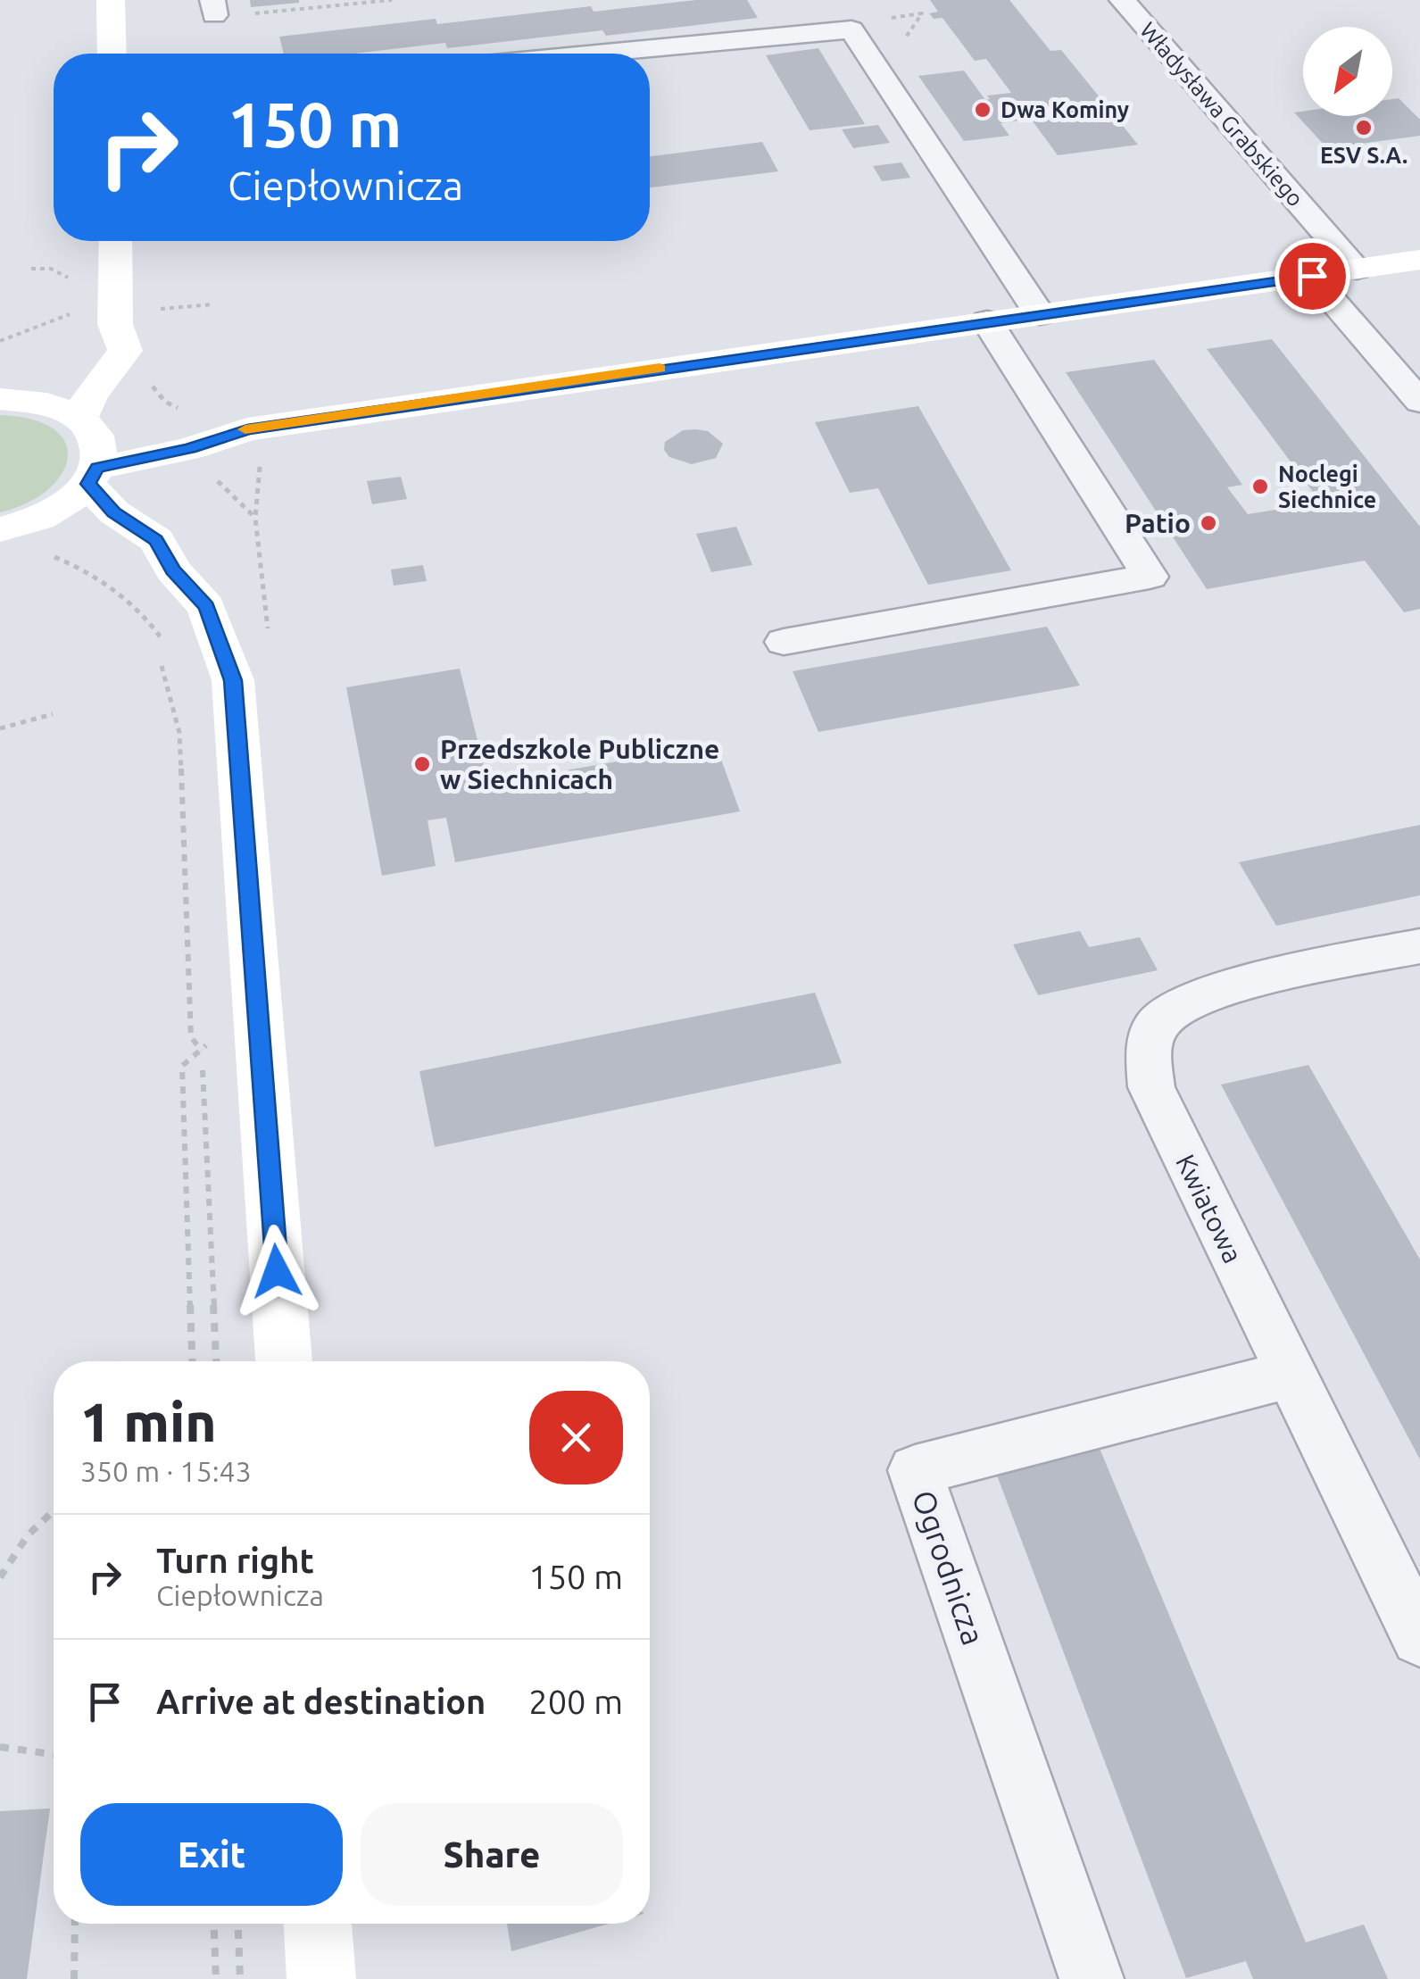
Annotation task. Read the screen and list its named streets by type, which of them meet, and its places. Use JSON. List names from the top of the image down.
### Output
{
  "streets": {
    "street": ["Władysława Grabskiego", "Kwiatowa", "Ogrodnicza"]
  },
  "crossings": [
    ["Kwiatowa", "Ogrodnicza"]
  ],
  "places": [
    "Dwa Kominy",
    "ESV S.A.",
    "Noclegi Siechnice",
    "Patio",
    "Przedszkole Publiczne w Siechnicach"
  ],
  "north": "bottom left",
  "page": {
    "turn": ["150 m", "Ciepłownicza"],
    "heading": ["1 min", "350 m · 15:43"],
    "list": [
      {
        "name": "Turn right",
        "note": "Ciepłownicza",
        "value": "150 m"
      },
      {
        "name": "Arrive at destination",
        "value": "200 m"
      }
    ],
    "buttons": ["Exit", "Share"]
  }
}
